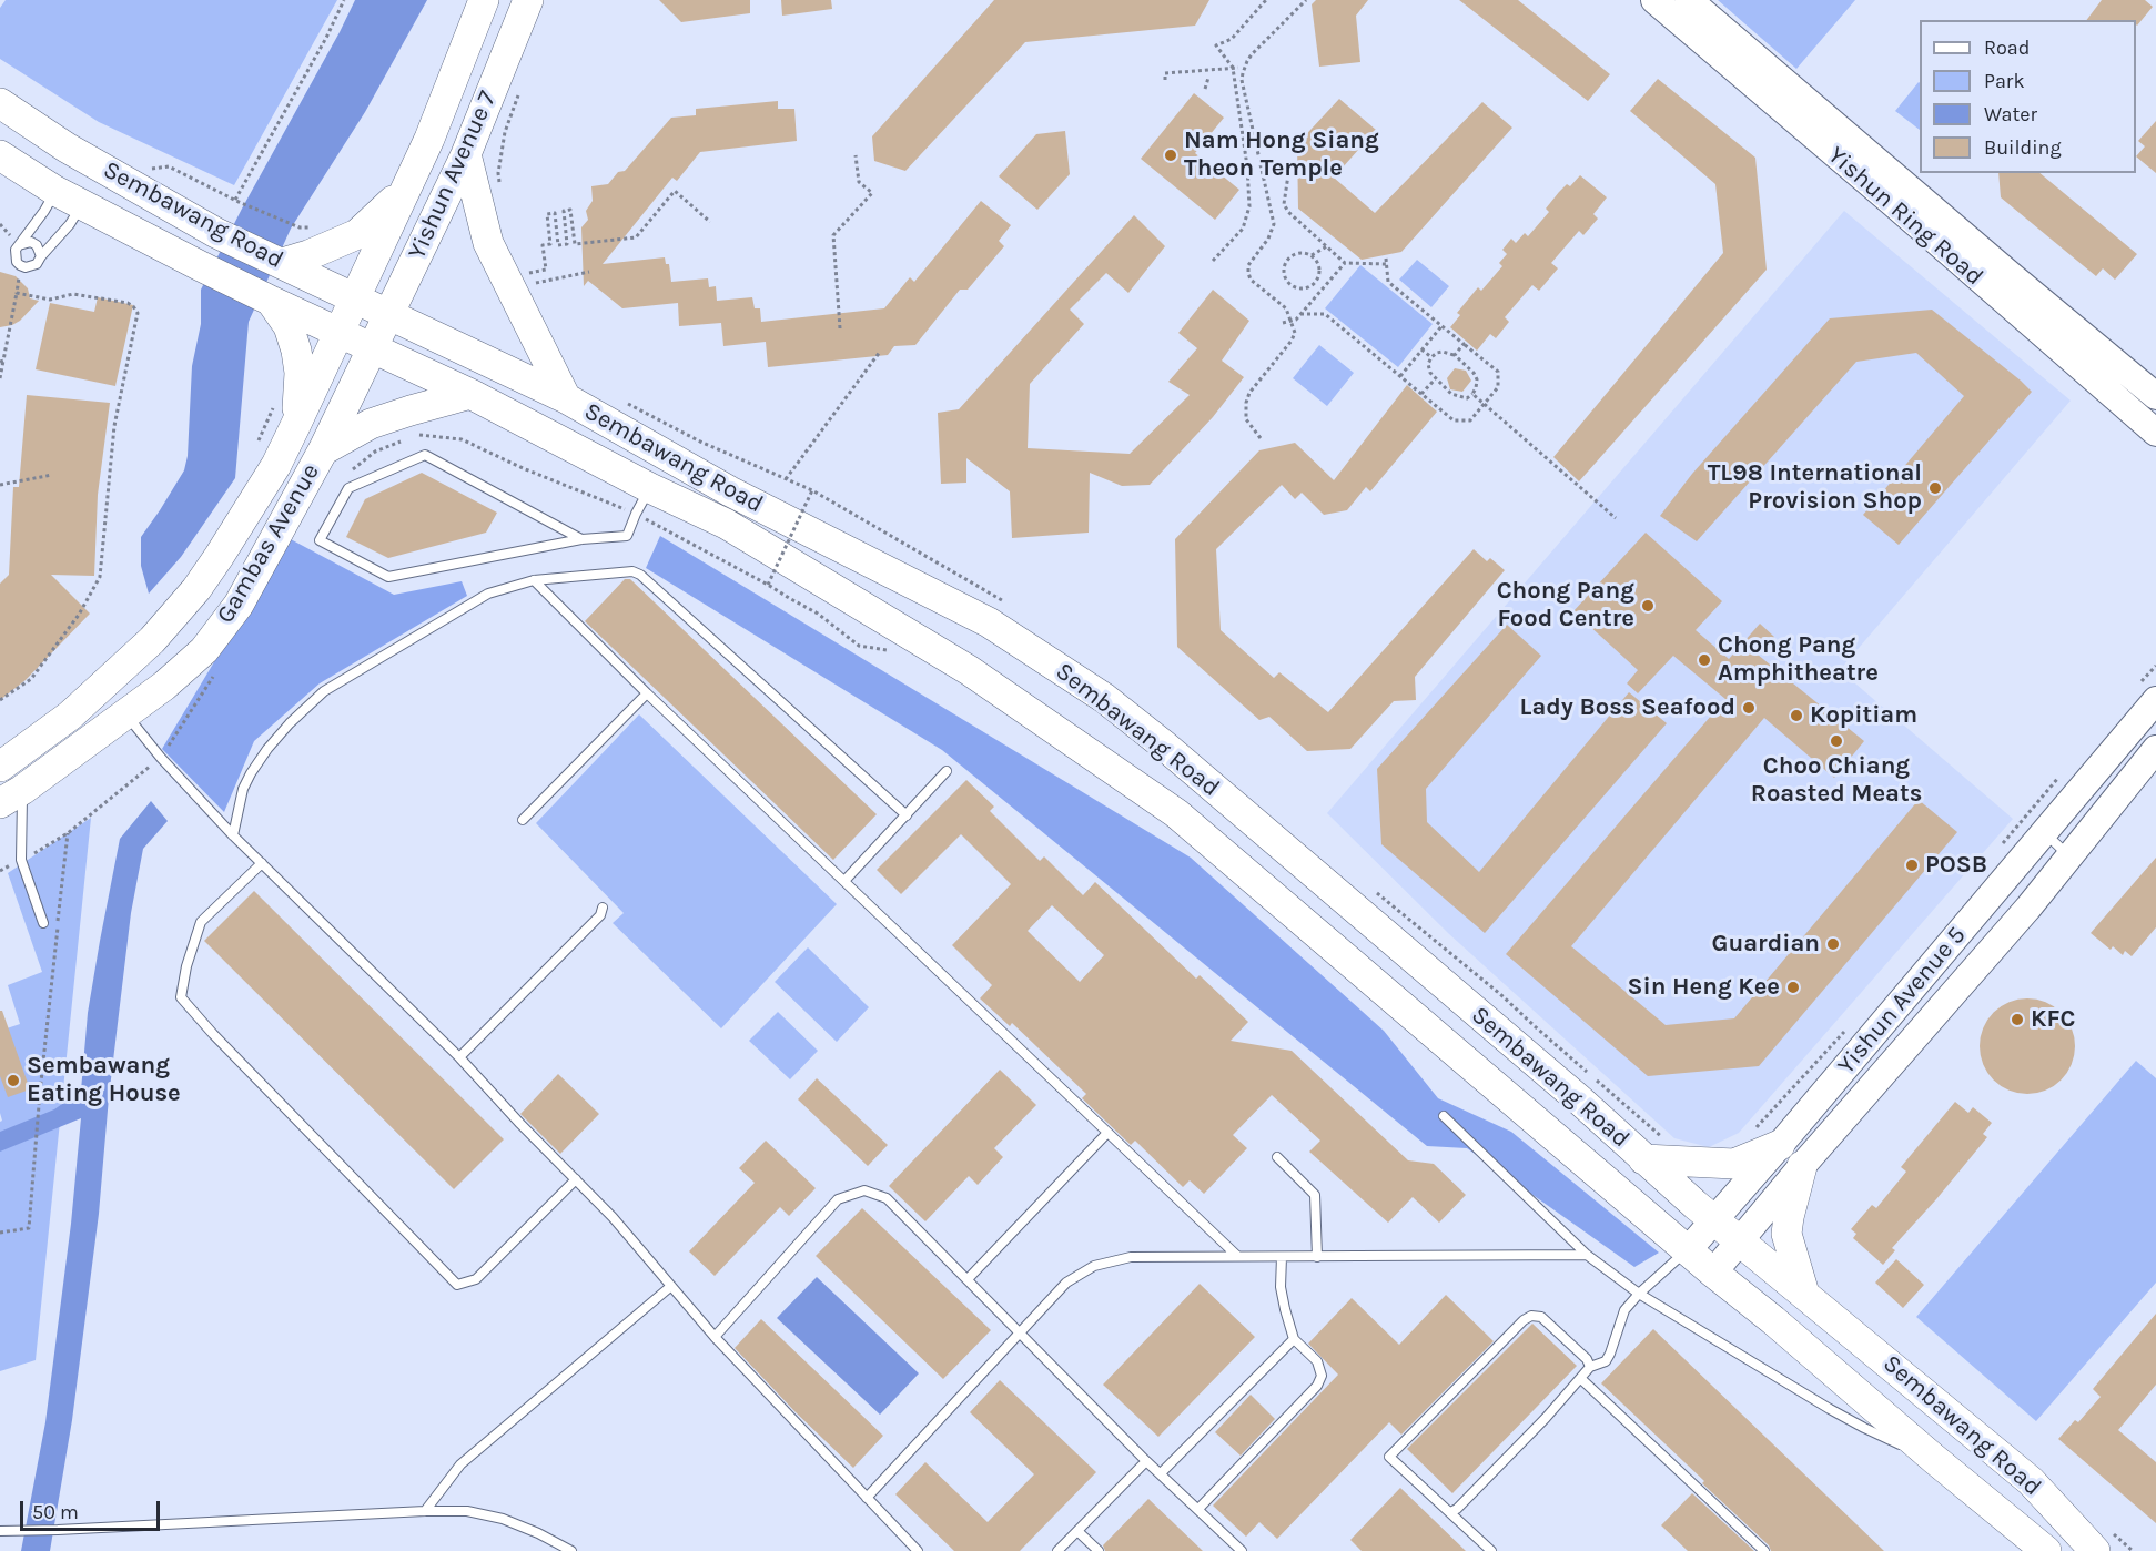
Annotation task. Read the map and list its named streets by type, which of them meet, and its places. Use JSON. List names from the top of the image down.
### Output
{
  "streets": {
    "main road": [
      "Yishun Avenue 7",
      "Sembawang Road",
      "Yishun Ring Road",
      "Gambas Avenue",
      "Yishun Avenue 5"
    ]
  },
  "crossings": [
    ["Yishun Avenue 7", "Sembawang Road"],
    ["Yishun Avenue 7", "Gambas Avenue"],
    ["Sembawang Road", "Gambas Avenue"],
    ["Sembawang Road", "Yishun Avenue 5"]
  ],
  "places": [
    "Nam Hong Siang Theon Temple",
    "TL98 International Provision Shop",
    "Chong Pang Food Centre",
    "Chong Pang Amphitheatre",
    "Lady Boss Seafood",
    "Kopitiam",
    "Choo Chiang Roasted Meats",
    "POSB",
    "Guardian",
    "Sin Heng Kee",
    "KFC",
    "Sembawang Eating House"
  ],
  "legend": [
    "Road",
    "Park",
    "Water",
    "Building"
  ],
  "scale_bar": "50 m"
}
